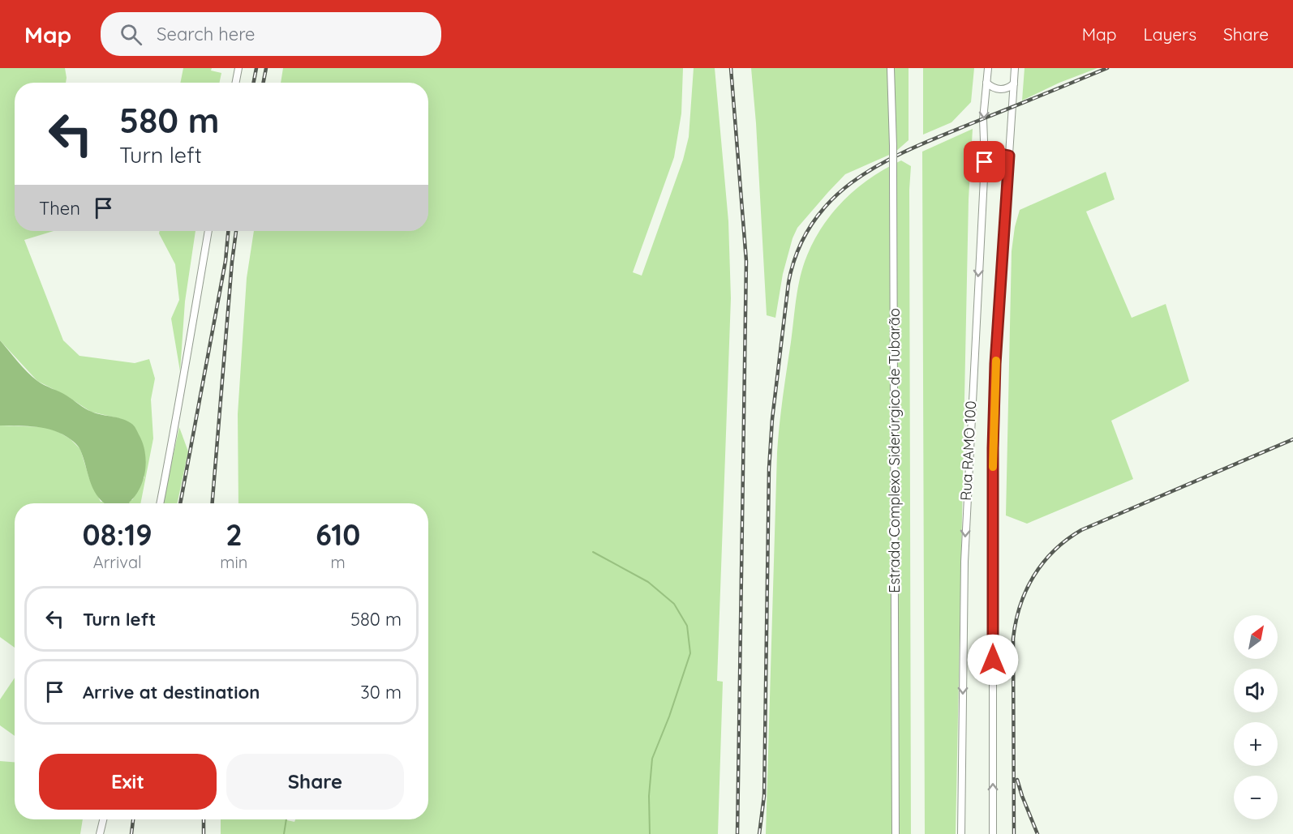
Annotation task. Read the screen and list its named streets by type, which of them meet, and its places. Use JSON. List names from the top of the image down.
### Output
{
  "streets": {
    "street": ["Estrada Complexo Siderúrgico de Tubarão", "Rua RAMO 100"]
  },
  "north": "top right",
  "page": {
    "header": "Map",
    "search": "Search here",
    "nav": ["Map", "Layers", "Share"],
    "turn": ["580 m", "Turn left"],
    "then": "Then",
    "eta": [
      "08:19",
      "Arrival",
      "2",
      "min",
      "610",
      "m"
    ],
    "list": [
      {
        "name": "Turn left",
        "value": "580 m"
      },
      {
        "name": "Arrive at destination",
        "value": "30 m"
      }
    ],
    "map_buttons": ["+", "−"],
    "buttons": ["Exit", "Share"]
  }
}
